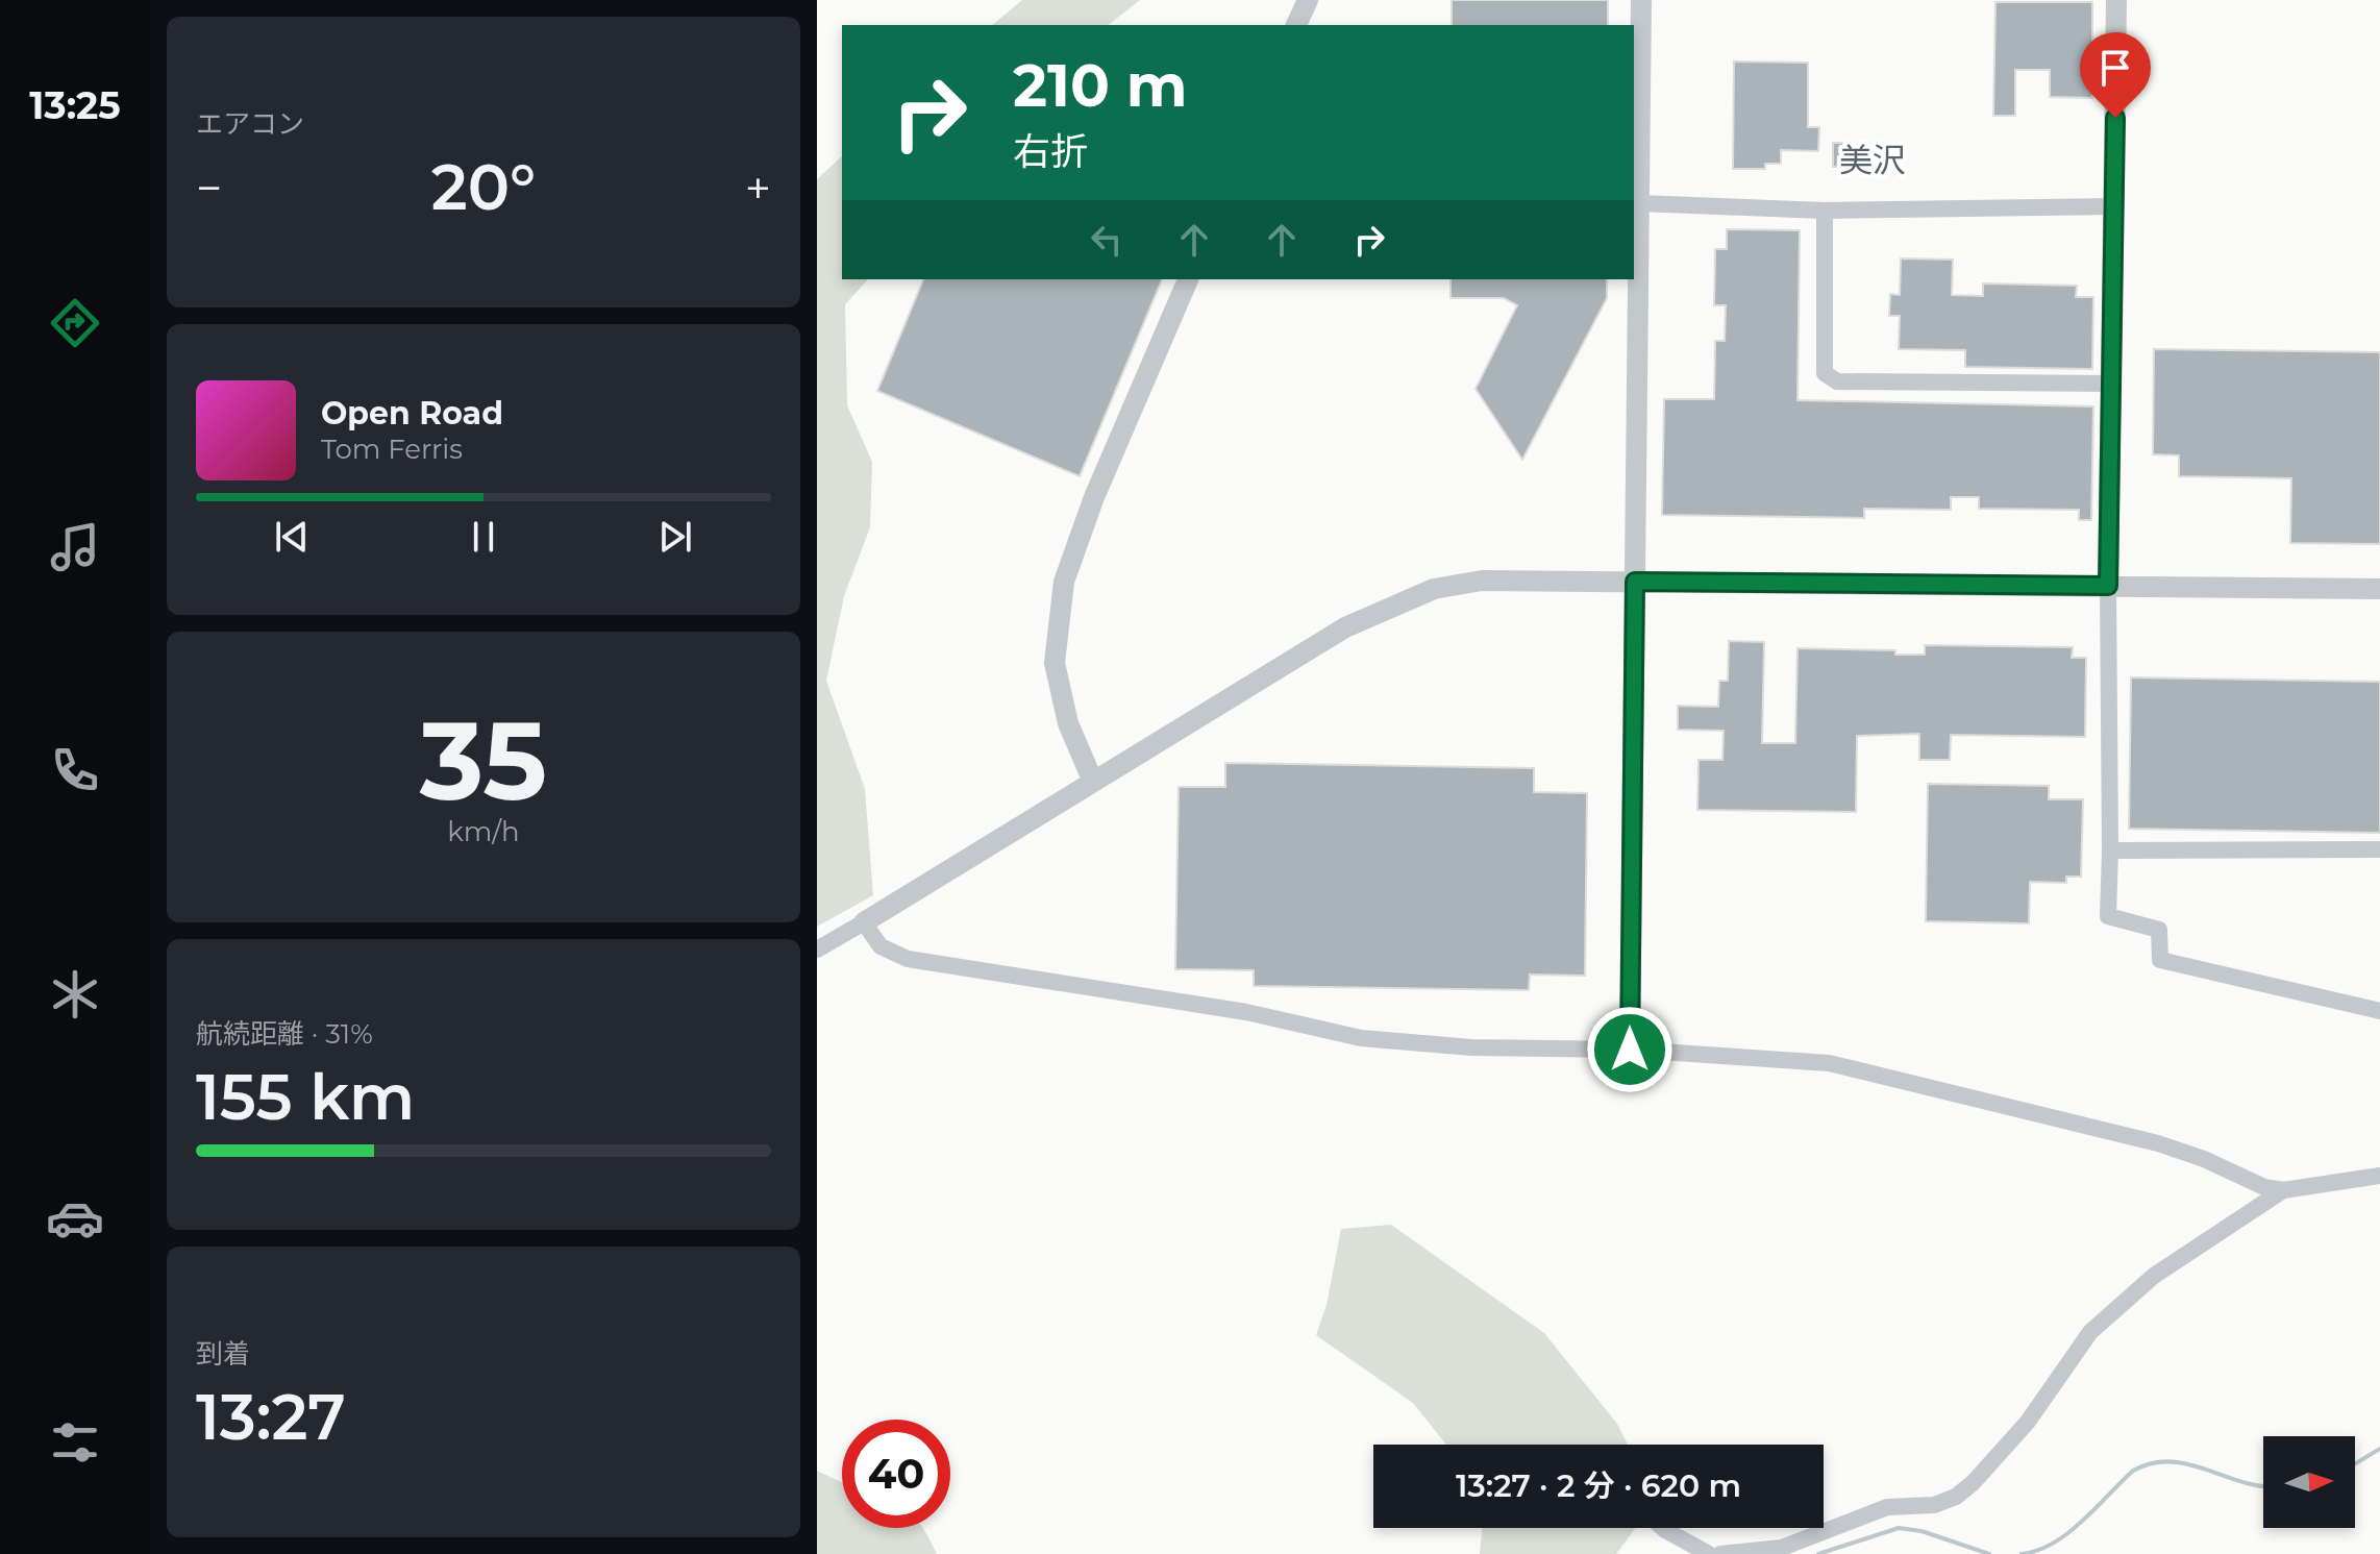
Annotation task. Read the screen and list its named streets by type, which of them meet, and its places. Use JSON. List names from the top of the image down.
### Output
{
  "districts": ["美沢"],
  "north": "right",
  "page": {
    "tabs": "13:25",
    "tile": [
      "エアコン",
      ["35", "km/h"],
      ["航続距離 · 31%", "155 km"],
      ["到着", "13:27"]
    ],
    "turn": ["210 m", "右折"],
    "heat": ["−", "20°", "+"],
    "song": ["Open Road", "Tom Ferris"],
    "limit": "40",
    "trip": "13:27 · 2 分 · 620 m"
  }
}
